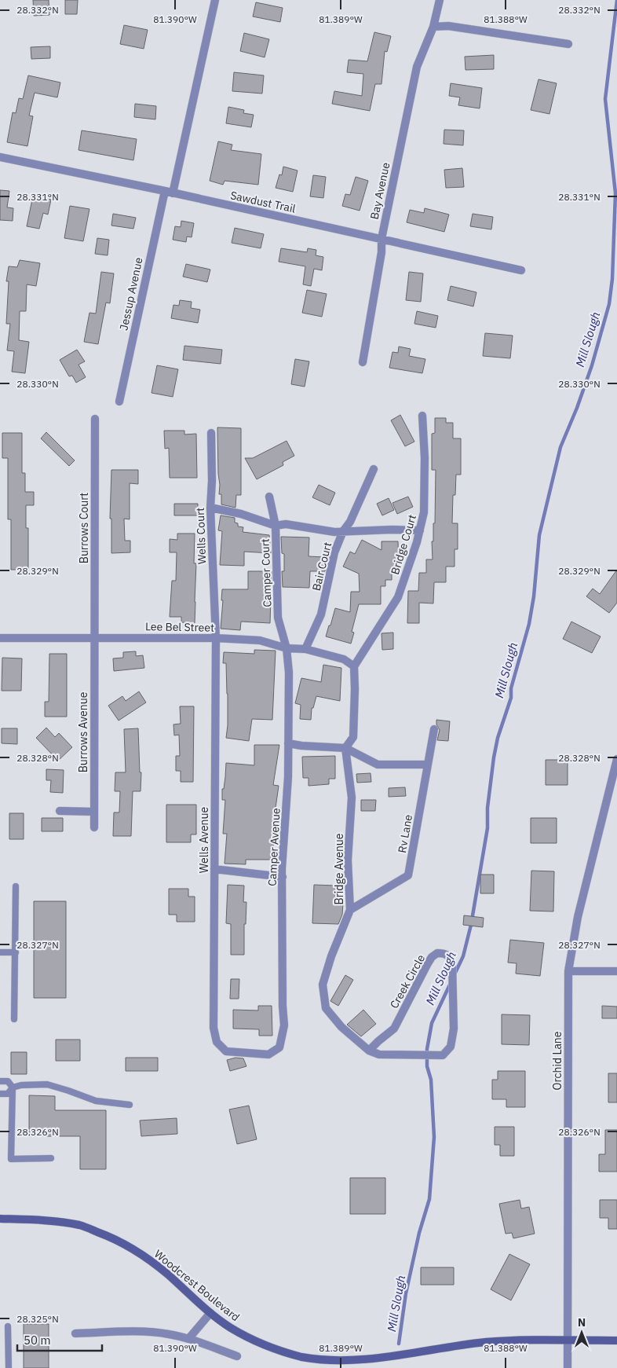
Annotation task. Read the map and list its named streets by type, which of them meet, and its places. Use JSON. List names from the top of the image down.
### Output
{
  "streets": {
    "street": [
      "Bay Avenue",
      "Sawdust Trail",
      "Jessup Avenue",
      "Burrows Court",
      "Wells Court",
      "Bridge Court",
      "Bair Court",
      "Camper Court",
      "Lee Bel Street",
      "Burrows Avenue",
      "Rv Lane",
      "Wells Avenue",
      "Camper Avenue",
      "Bridge Avenue",
      "Creek Circle",
      "Orchid Lane",
      "Woodcrest Boulevard"
    ]
  },
  "crossings": [
    ["Bay Avenue", "Sawdust Trail"],
    ["Sawdust Trail", "Jessup Avenue"],
    ["Burrows Court", "Lee Bel Street"],
    ["Burrows Court", "Burrows Avenue"],
    ["Wells Court", "Lee Bel Street"],
    ["Wells Court", "Wells Avenue"],
    ["Bridge Court", "Lee Bel Street"],
    ["Bair Court", "Lee Bel Street"],
    ["Camper Court", "Lee Bel Street"],
    ["Camper Court", "Camper Avenue"],
    ["Lee Bel Street", "Burrows Avenue"],
    ["Lee Bel Street", "Wells Avenue"],
    ["Lee Bel Street", "Camper Avenue"],
    ["Rv Lane", "Bridge Avenue"],
    ["Wells Avenue", "Camper Avenue"],
    ["Bridge Avenue", "Creek Circle"],
    ["Orchid Lane", "Woodcrest Boulevard"]
  ],
  "water": ["Mill Slough"],
  "scale_bar": "50 m",
  "north": "top",
  "coordinates": [
    "28.332°N",
    "81.390°W",
    "81.389°W",
    "81.388°W",
    "28.331°N",
    "28.330°N",
    "28.329°N",
    "28.328°N",
    "28.327°N",
    "28.326°N",
    "28.325°N"
  ]
}
